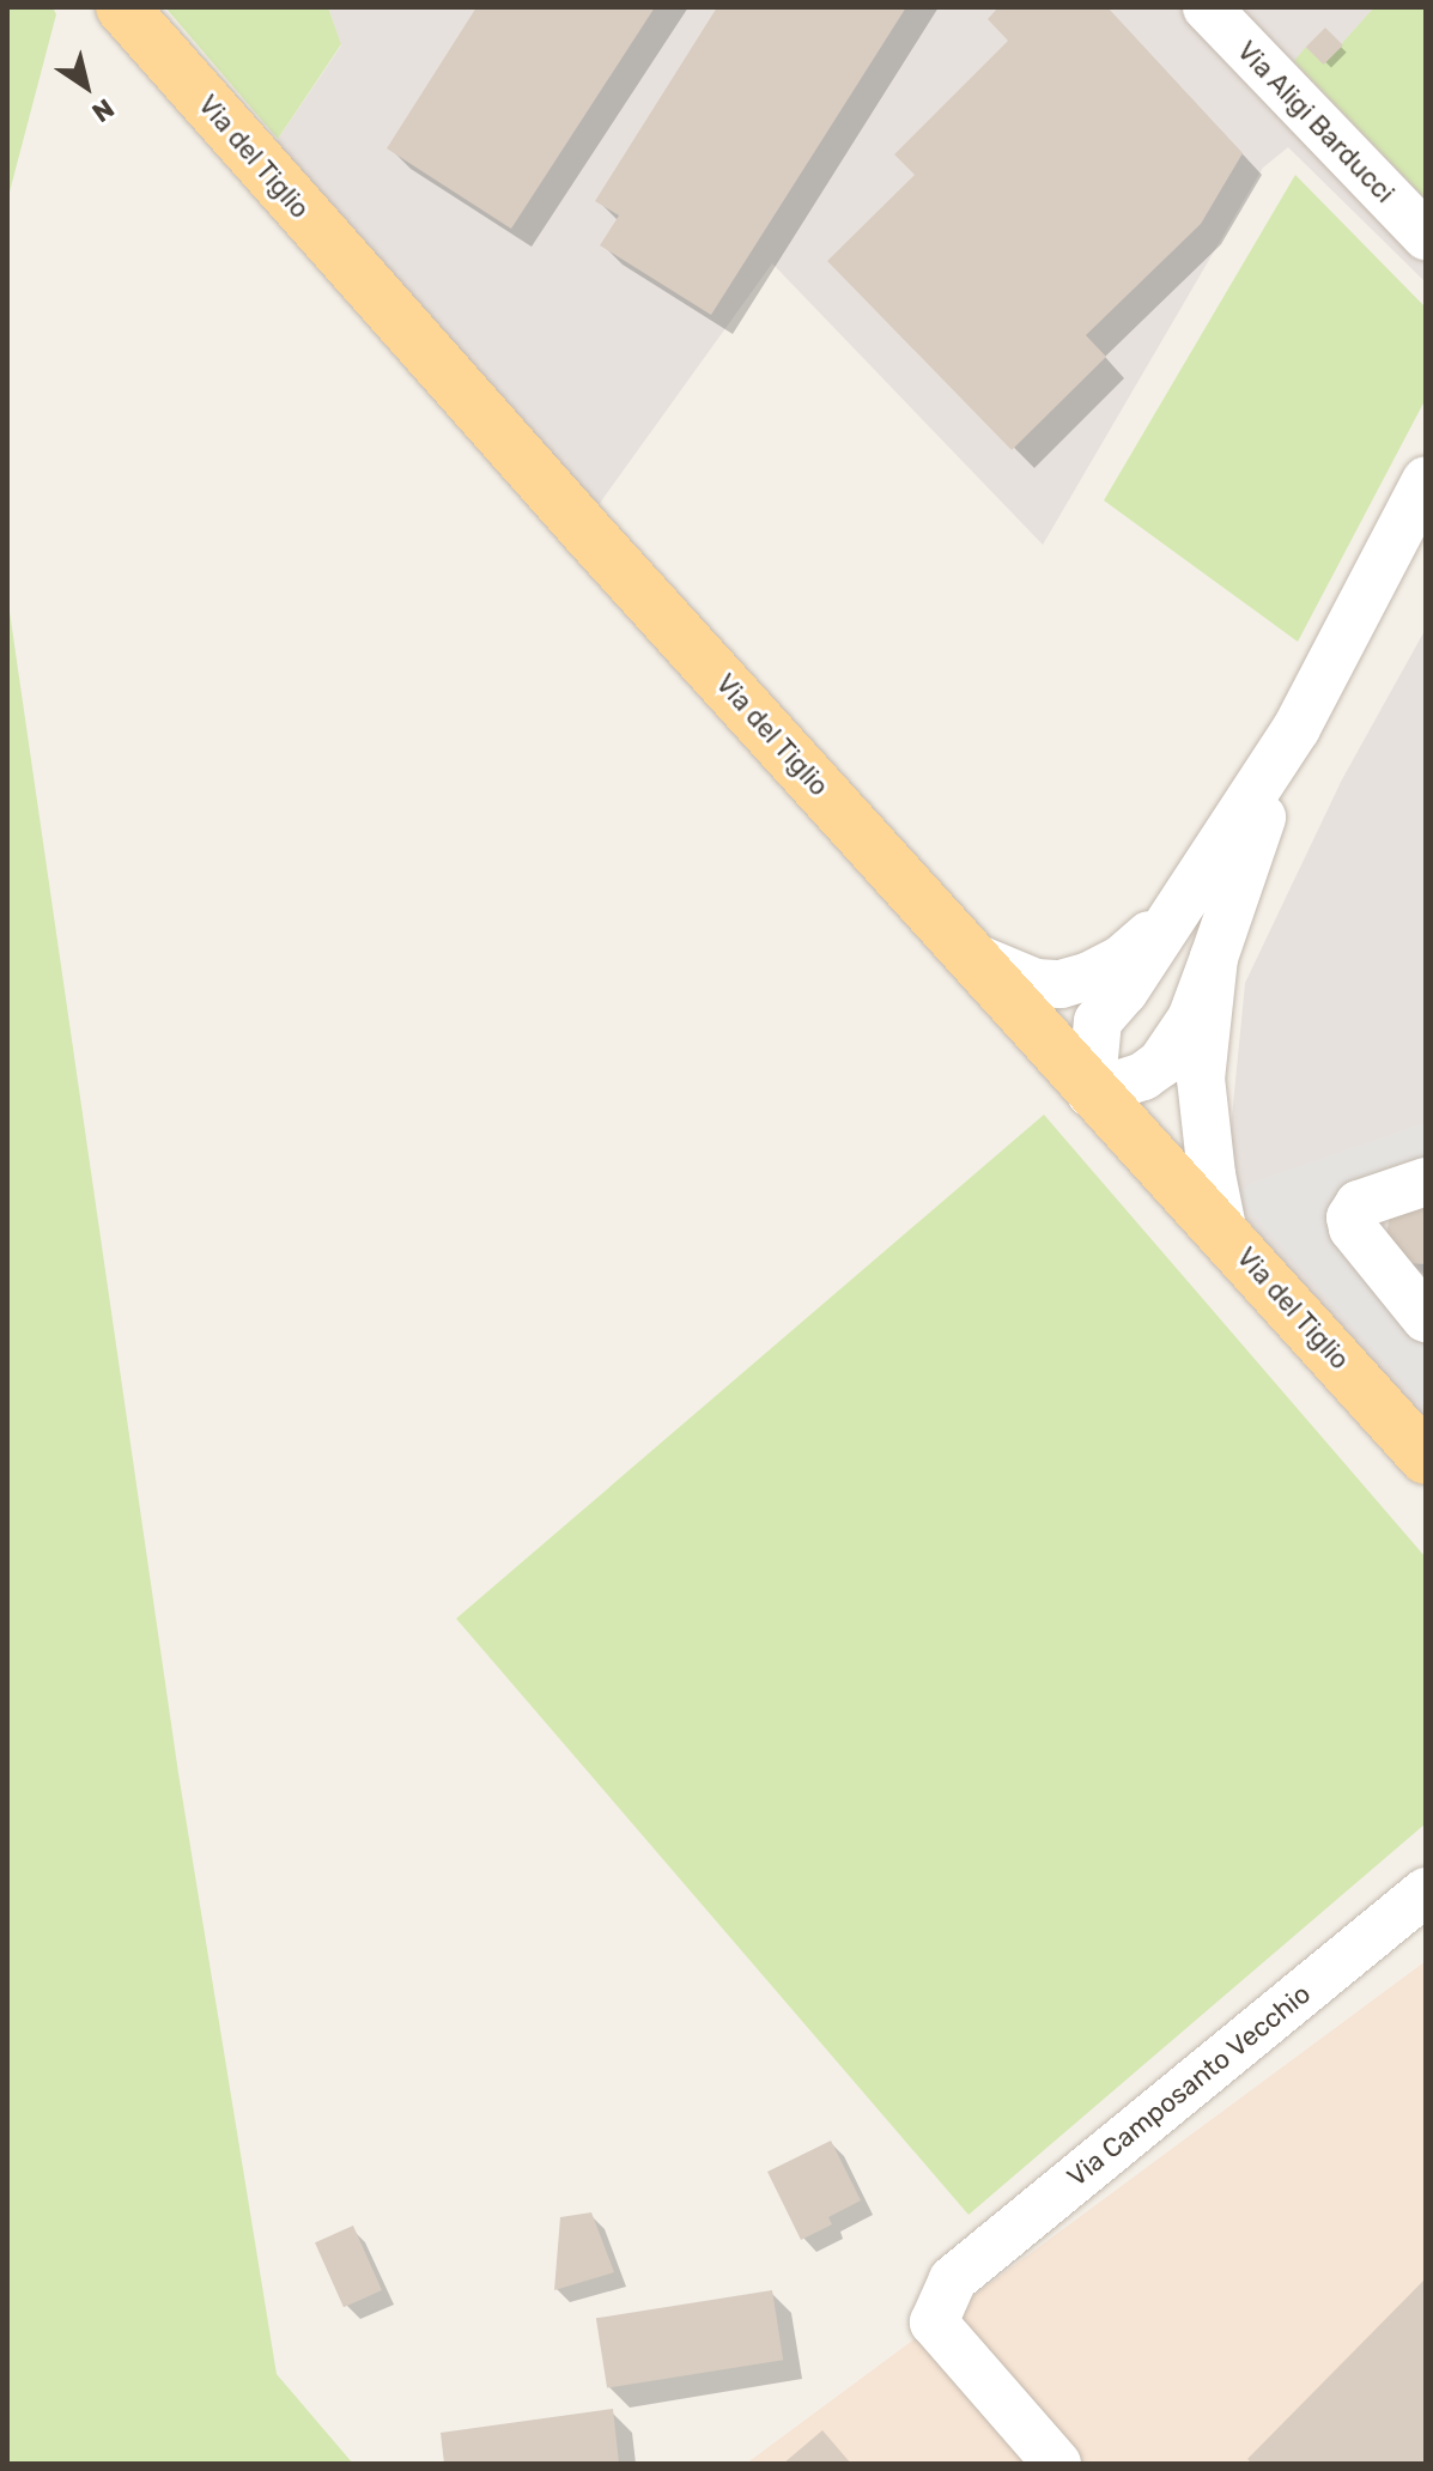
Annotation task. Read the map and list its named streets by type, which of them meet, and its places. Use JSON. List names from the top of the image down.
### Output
{
  "streets": {
    "main road": ["Via del Tiglio"],
    "street": ["Via Aligi Barducci", "Via Camposanto Vecchio"]
  },
  "north": "bottom right"
}
